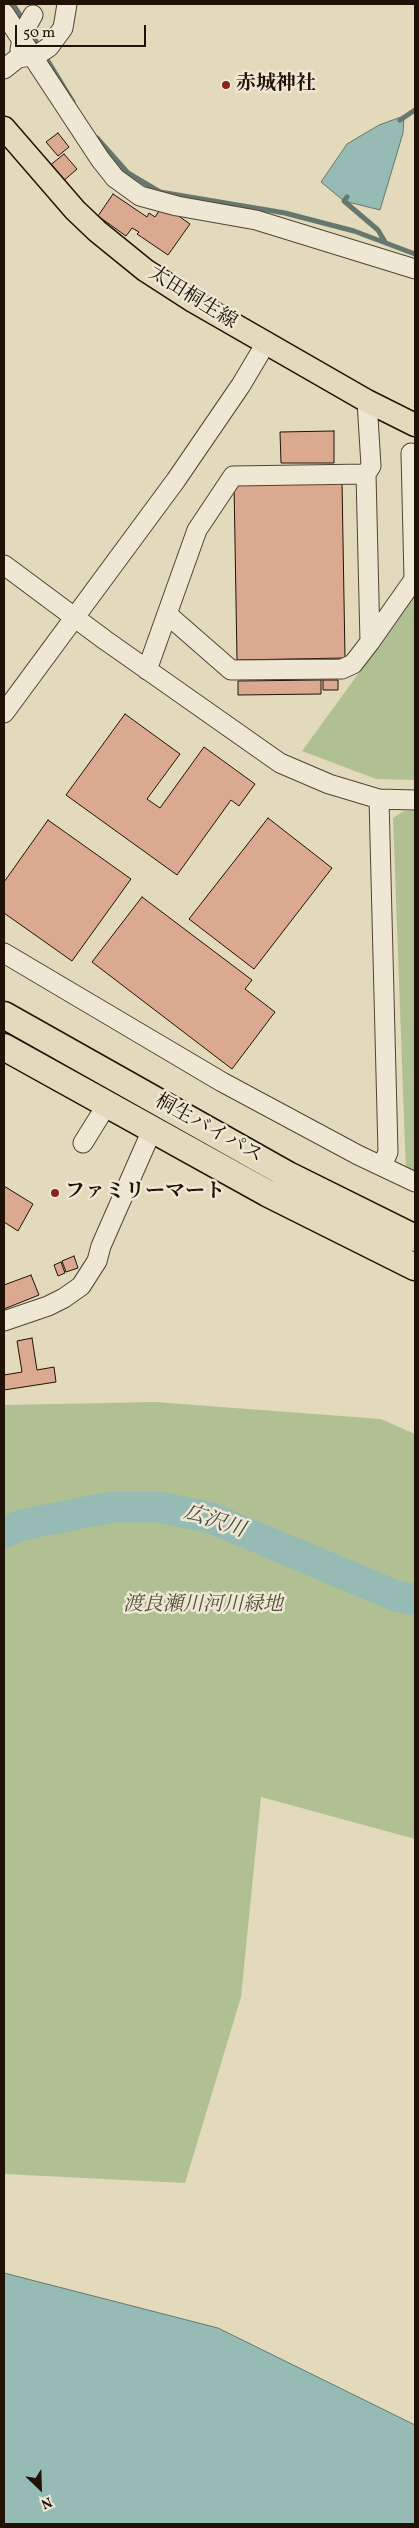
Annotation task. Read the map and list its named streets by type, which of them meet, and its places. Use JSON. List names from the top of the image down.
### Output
{
  "streets": {
    "highway": ["桐生バイパス"],
    "main road": ["太田桐生線"]
  },
  "water": ["広沢川"],
  "parks": ["渡良瀬川河川緑地"],
  "places": ["赤城神社", "ファミリーマート"],
  "scale_bar": "50 m",
  "north": "bottom right"
}
